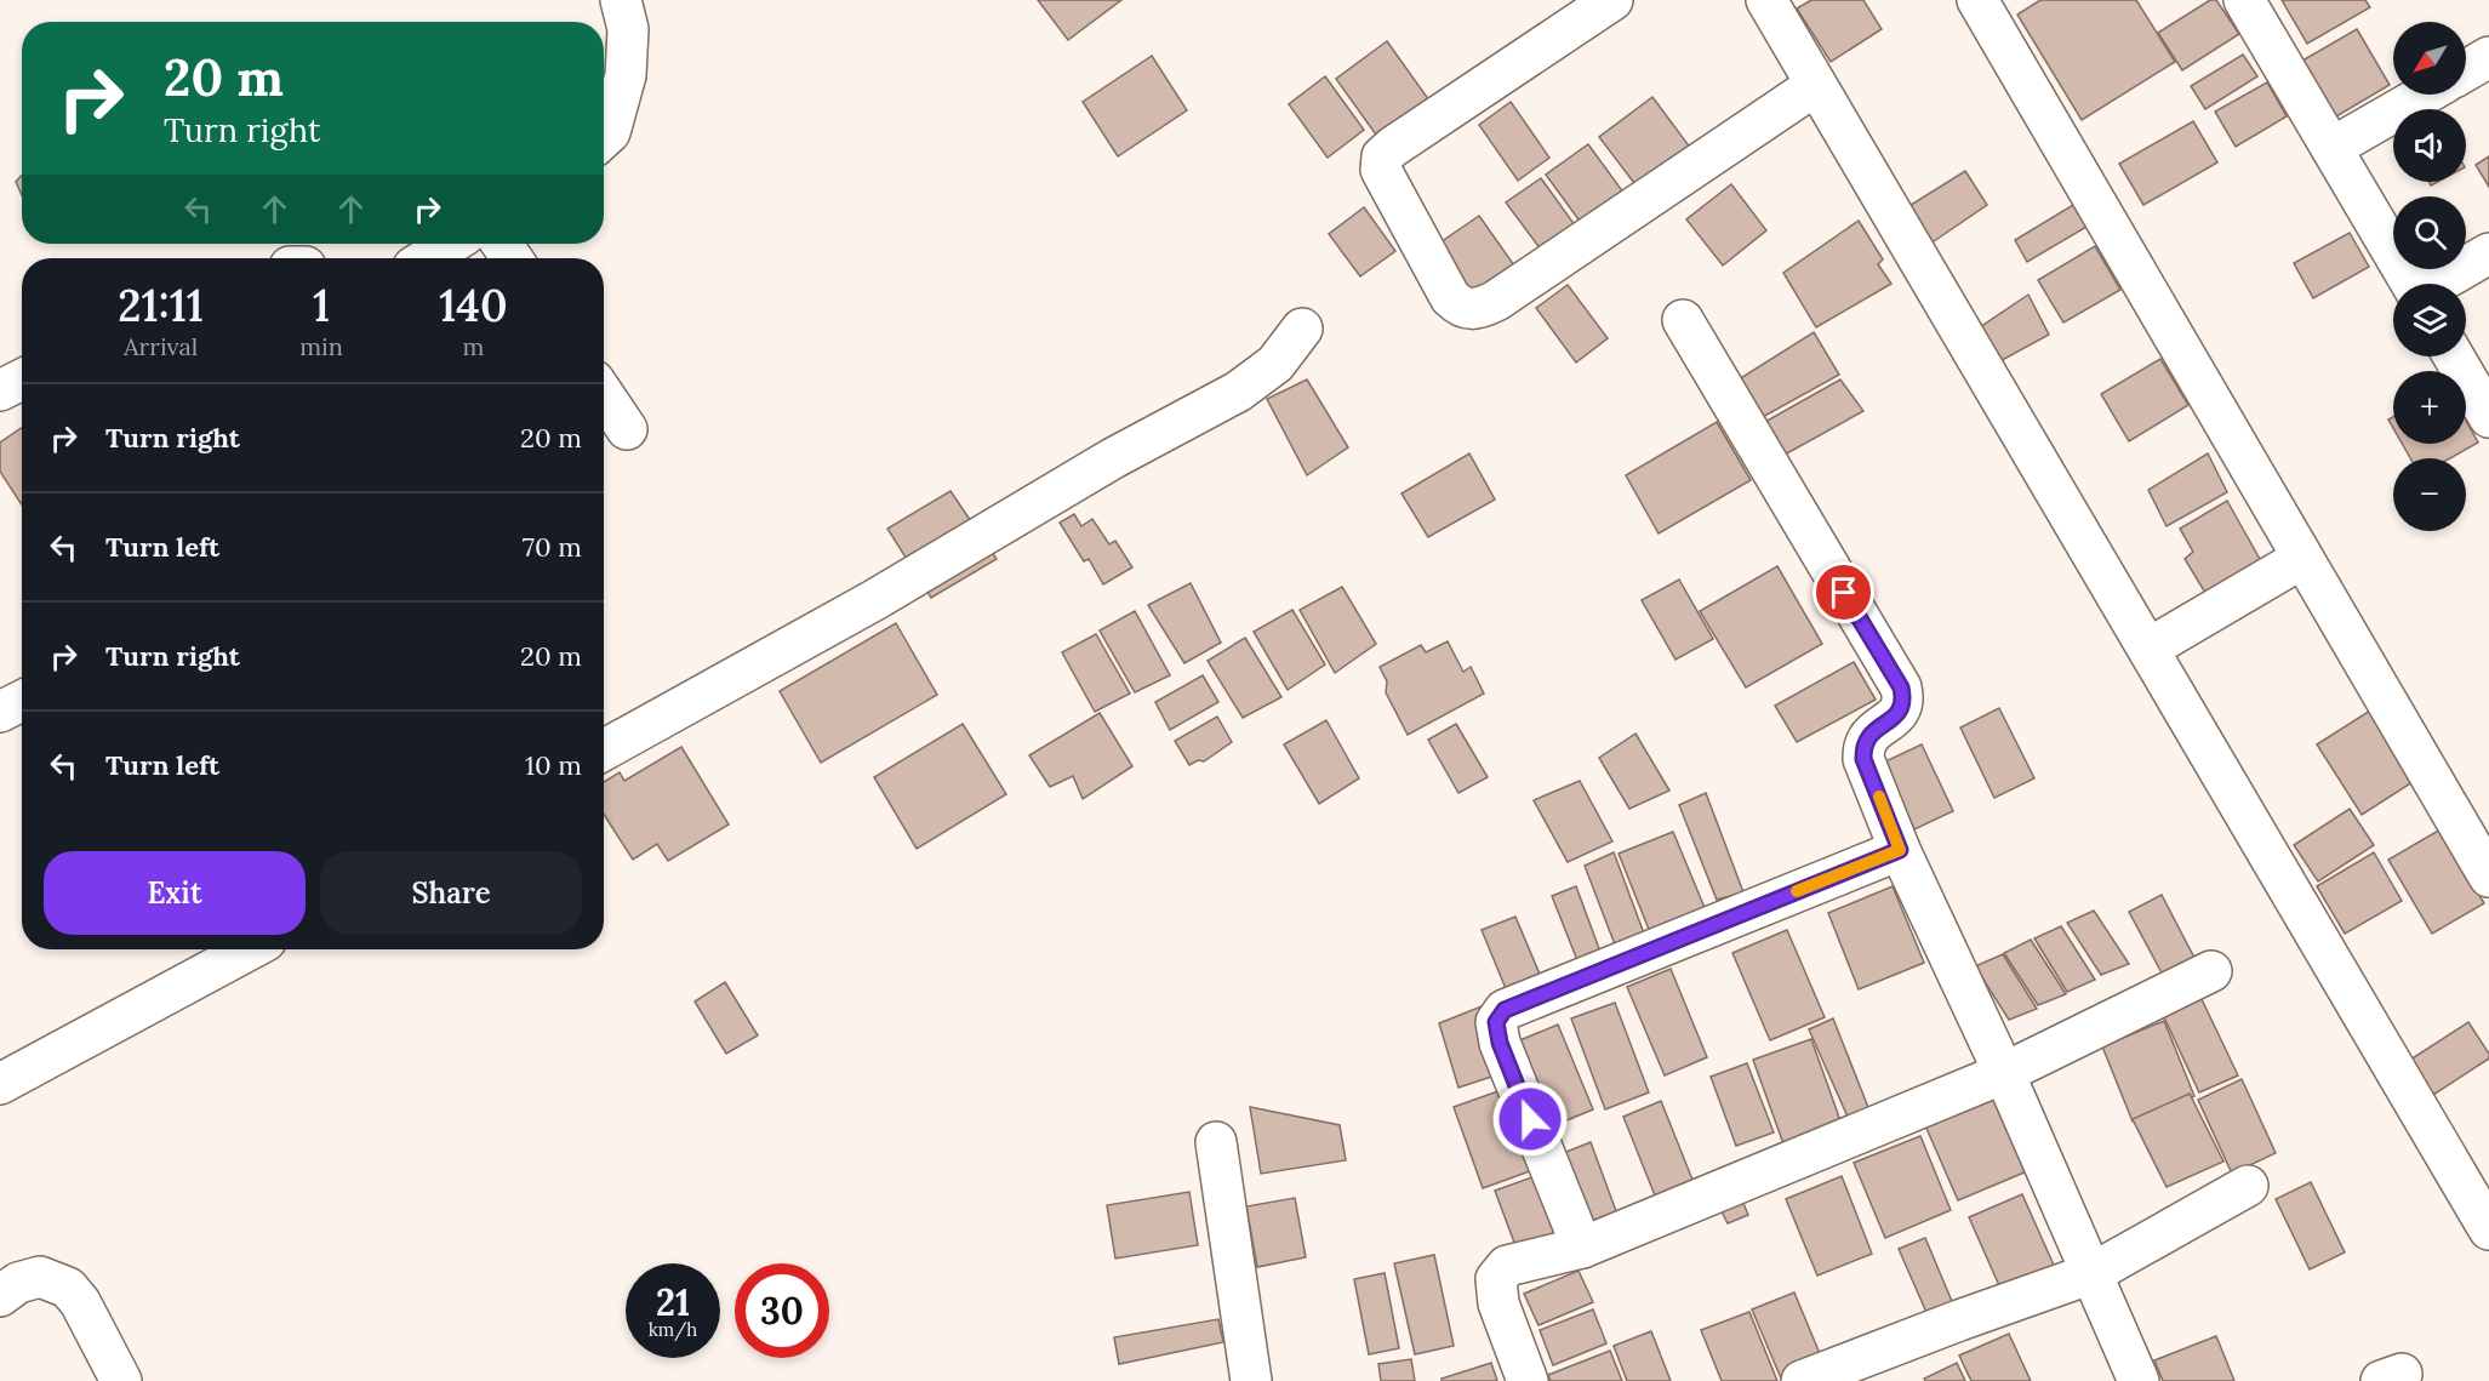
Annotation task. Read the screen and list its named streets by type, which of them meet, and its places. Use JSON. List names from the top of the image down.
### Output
{
  "north": "bottom left",
  "page": {
    "map_buttons": ["+", "−"],
    "turn": ["20 m", "Turn right"],
    "eta": [
      "21:11",
      "Arrival",
      "1",
      "min",
      "140",
      "m"
    ],
    "list": [
      {
        "name": "Turn right",
        "value": "20 m"
      },
      {
        "name": "Turn left",
        "value": "70 m"
      },
      {
        "name": "Turn right",
        "value": "20 m"
      },
      {
        "name": "Turn left",
        "value": "10 m"
      }
    ],
    "buttons": ["Exit", "Share"],
    "speed": "21 km/h",
    "limit": "30"
  }
}
